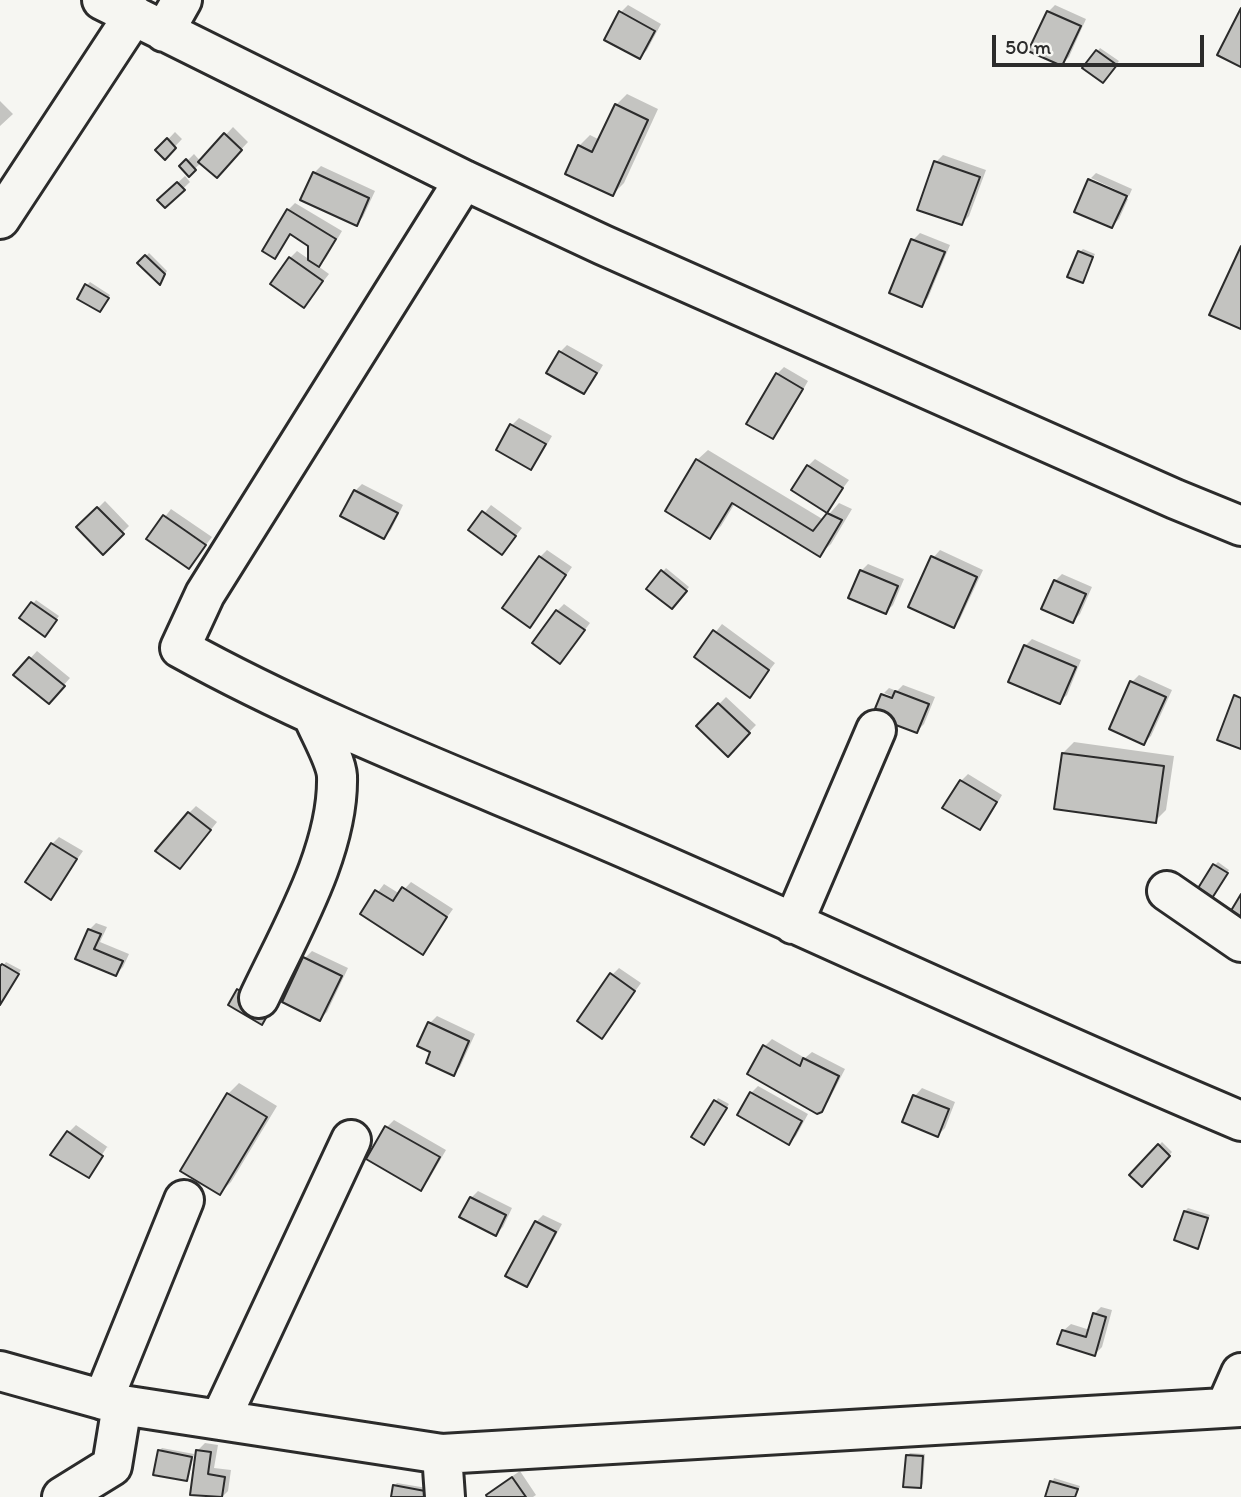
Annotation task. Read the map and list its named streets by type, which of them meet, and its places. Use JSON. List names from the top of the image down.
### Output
{
  "scale_bar": "50 m"
}
